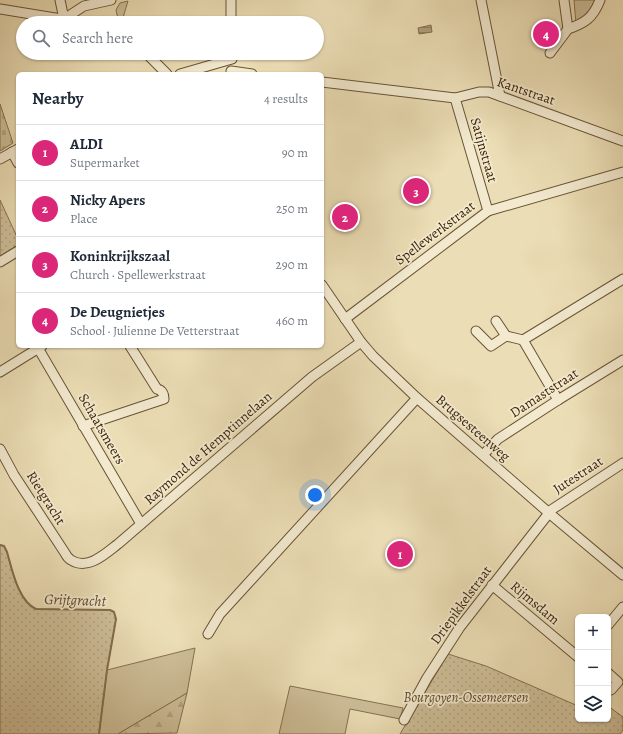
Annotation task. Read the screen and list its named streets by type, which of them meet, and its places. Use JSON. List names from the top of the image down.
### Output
{
  "streets": {
    "street": [
      "Kantstraat",
      "Satijnstraat",
      "Spellewerkstraat",
      "Damaststraat",
      "Brugsesteenweg",
      "Schaatsmeers",
      "Raymond de Hemptinnelaan",
      "Jutestraat",
      "Rietgracht",
      "Rijmsdam",
      "Driepikkelstraat"
    ]
  },
  "crossings": [
    ["Kantstraat", "Satijnstraat"],
    ["Satijnstraat", "Spellewerkstraat"],
    ["Spellewerkstraat", "Brugsesteenweg"],
    ["Damaststraat", "Brugsesteenweg"],
    ["Brugsesteenweg", "Raymond de Hemptinnelaan"],
    ["Brugsesteenweg", "Jutestraat"],
    ["Brugsesteenweg", "Driepikkelstraat"],
    ["Schaatsmeers", "Raymond de Hemptinnelaan"],
    ["Raymond de Hemptinnelaan", "Rietgracht"],
    ["Jutestraat", "Driepikkelstraat"],
    ["Rijmsdam", "Driepikkelstraat"]
  ],
  "water": ["Grijtgracht"],
  "parks": ["Bourgoyen-Ossemeersen"],
  "page": {
    "search": "Search here",
    "pins": [
      "4",
      "3",
      "2",
      "1"
    ],
    "heading": ["Nearby", "4 results"],
    "list": [
      {
        "mark": "1",
        "name": "ALDI",
        "note": "Supermarket",
        "value": "90 m"
      },
      {
        "mark": "2",
        "name": "Nicky Apers",
        "note": "Place",
        "value": "250 m"
      },
      {
        "mark": "3",
        "name": "Koninkrijkszaal",
        "note": "Church · Spellewerkstraat",
        "value": "290 m"
      },
      {
        "mark": "4",
        "name": "De Deugnietjes",
        "note": "School · Julienne De Vetterstraat",
        "value": "460 m"
      }
    ],
    "map_buttons": ["+", "−"]
  }
}
